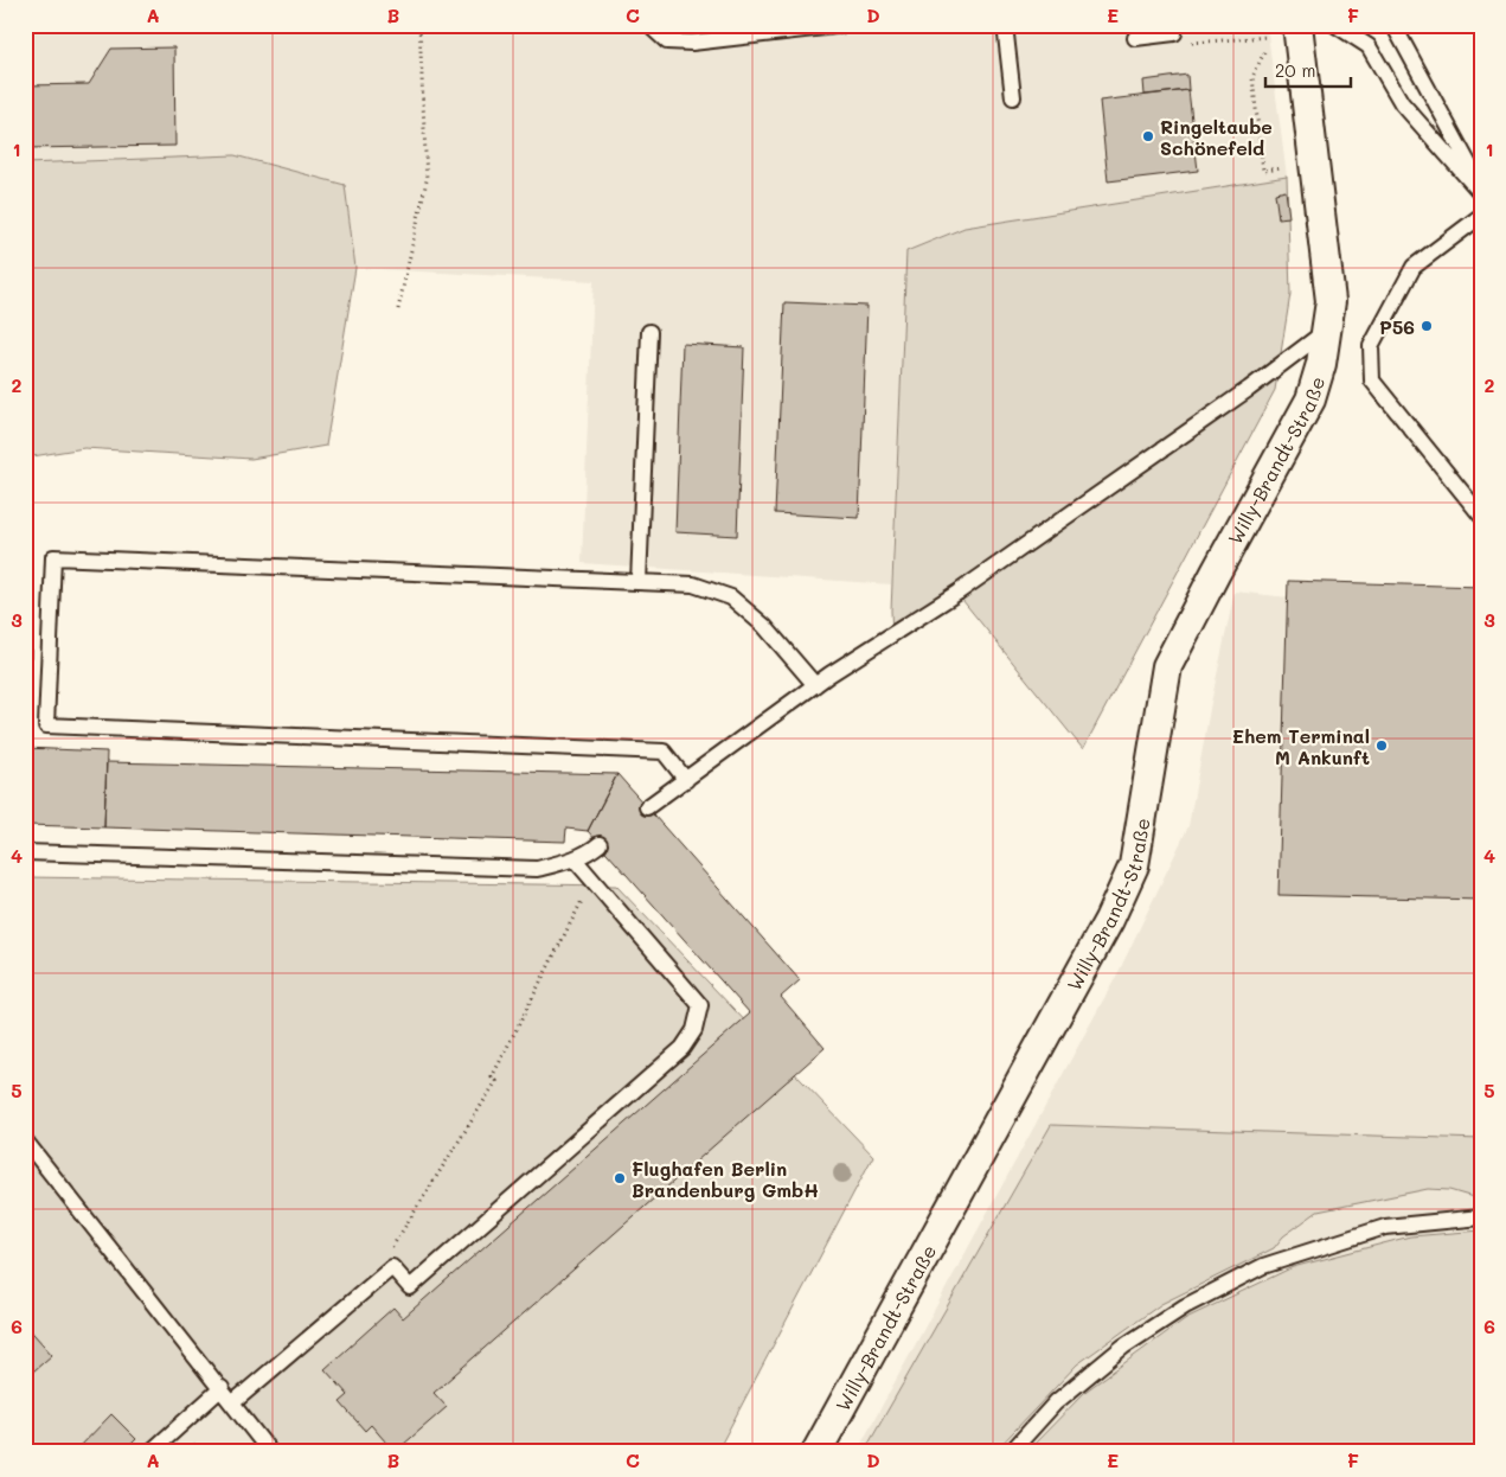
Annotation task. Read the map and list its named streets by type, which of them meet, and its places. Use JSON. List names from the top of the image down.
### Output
{
  "streets": {
    "street": ["Willy-Brandt-Straße"]
  },
  "places": [
    "Ringeltaube Schönefeld",
    "P56",
    "Ehem Terminal M Ankunft",
    "Flughafen Berlin Brandenburg GmbH"
  ],
  "scale_bar": "20 m",
  "grid": {
    "columns": [
      "A",
      "B",
      "C",
      "D",
      "E",
      "F"
    ],
    "rows": [
      "1",
      "2",
      "3",
      "4",
      "5",
      "6"
    ]
  }
}
